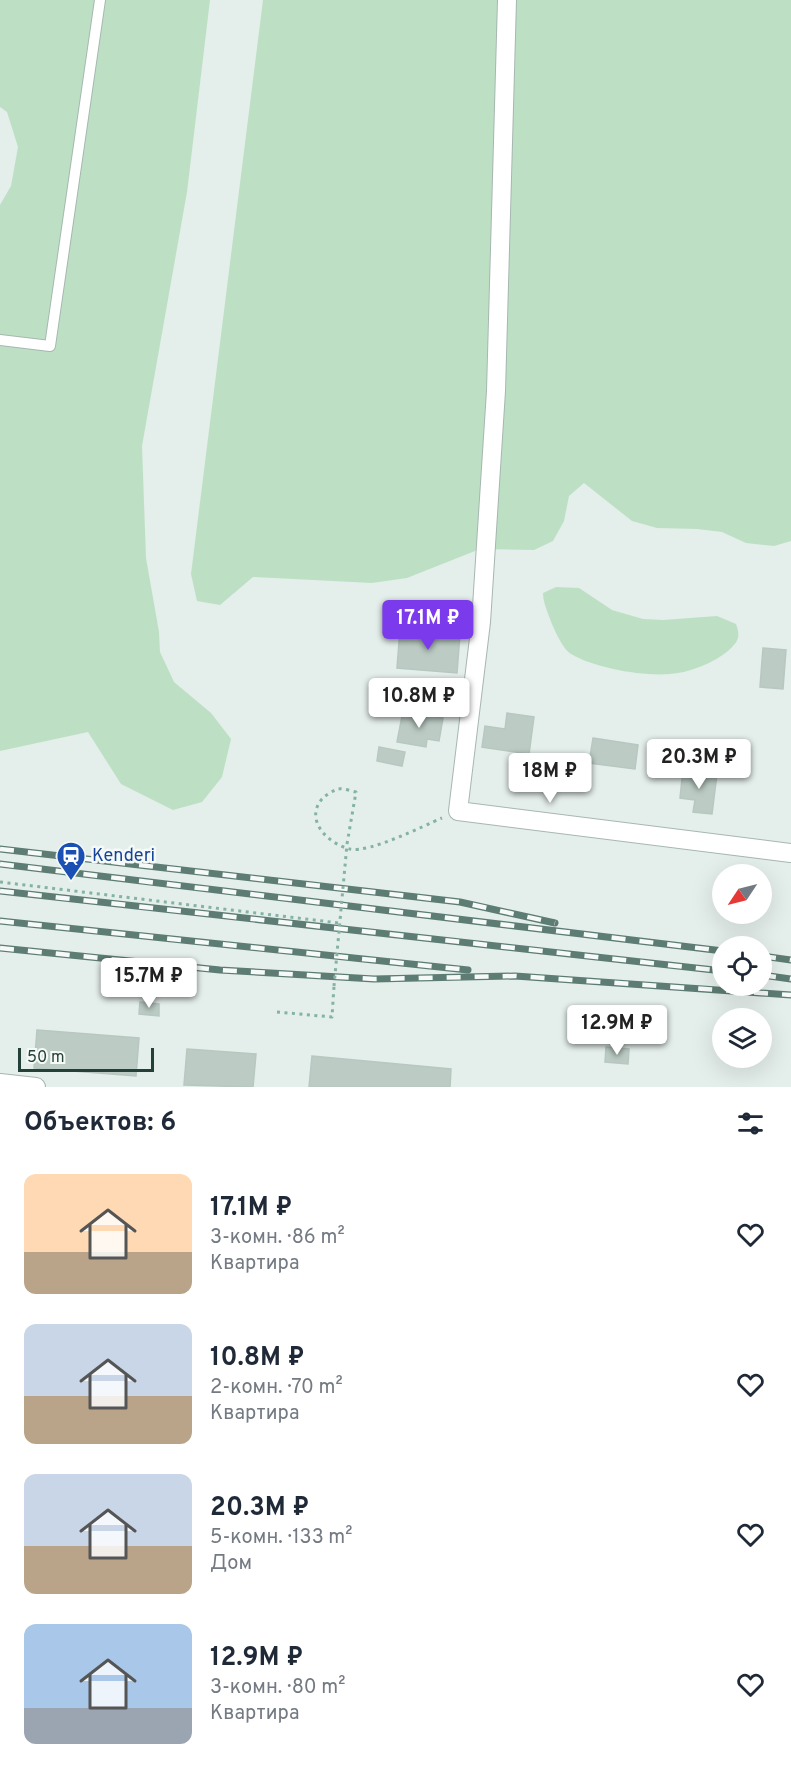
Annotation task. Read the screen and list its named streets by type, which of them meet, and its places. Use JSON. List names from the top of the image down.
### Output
{
  "places": {
    "station": ["Kenderi"]
  },
  "scale_bar": "50 m",
  "north": "bottom left",
  "page": {
    "price": [
      "17.1M ₽",
      "10.8M ₽",
      "20.3M ₽",
      "18M ₽",
      "15.7M ₽",
      "12.9M ₽"
    ],
    "scale": "50 m",
    "heading": "Объектов: 6",
    "list": [
      {
        "name": "17.1M ₽",
        "note": "3-комн. · 86 m² · Квартира"
      },
      {
        "name": "10.8M ₽",
        "note": "2-комн. · 70 m² · Квартира"
      },
      {
        "name": "20.3M ₽",
        "note": "5-комн. · 133 m² · Дом"
      },
      {
        "name": "12.9M ₽",
        "note": "3-комн. · 80 m² · Квартира"
      }
    ]
  }
}
